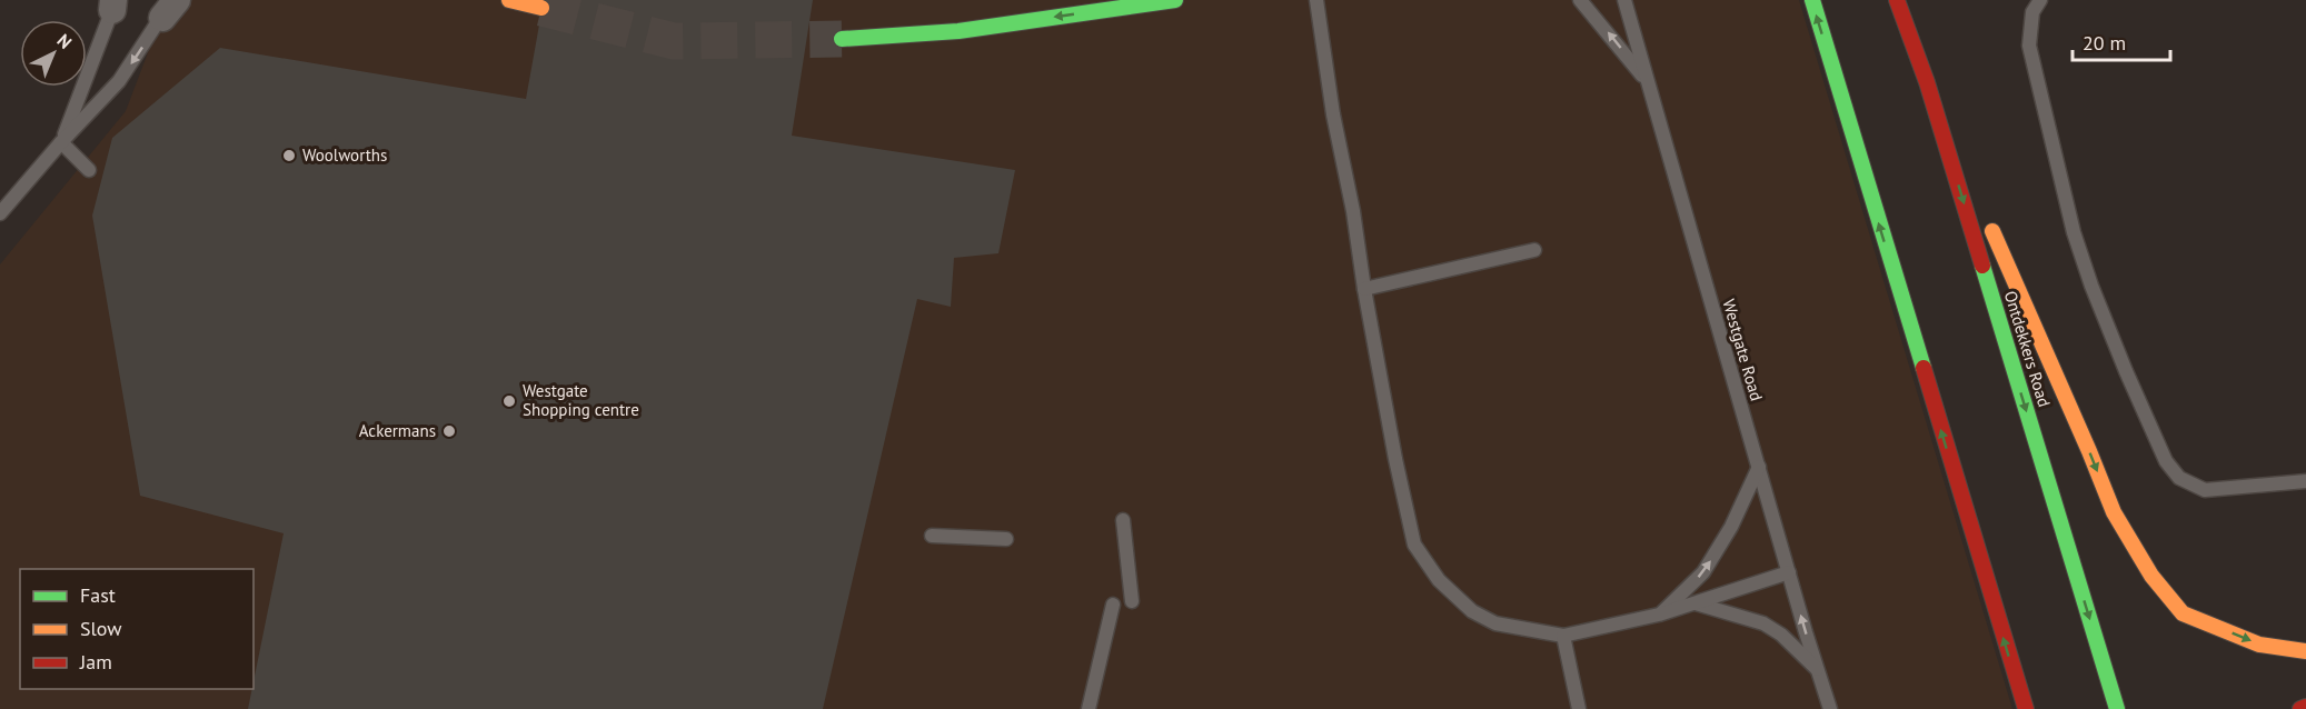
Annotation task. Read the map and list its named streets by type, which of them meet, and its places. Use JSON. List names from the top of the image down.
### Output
{
  "streets": {
    "main road": ["Ontdekkers Road"],
    "lane": ["Westgate Road"]
  },
  "places": ["Woolworths", "Westgate Shopping centre", "Ackermans"],
  "legend": ["Fast", "Slow", "Jam"],
  "scale_bar": "20 m",
  "north": "top right"
}
